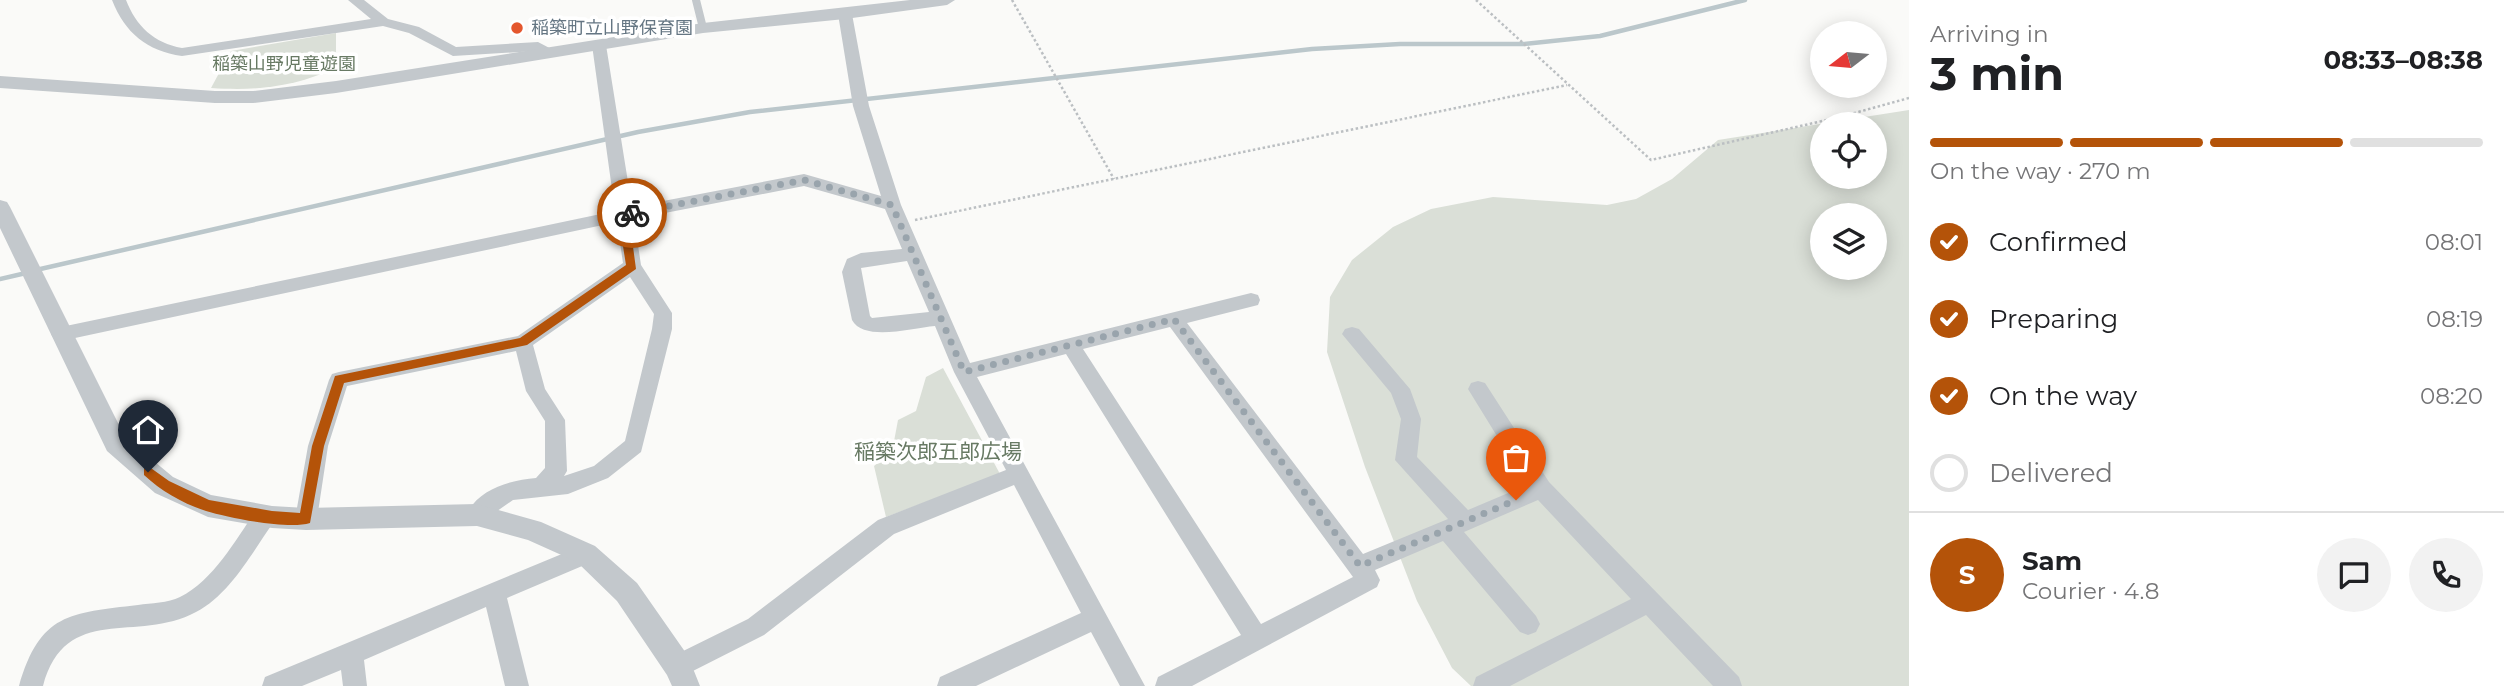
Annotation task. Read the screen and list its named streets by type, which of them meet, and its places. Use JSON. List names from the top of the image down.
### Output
{
  "parks": ["稲築山野児童遊園", "稲築次郎五郎広場"],
  "places": ["稲築町立山野保育園"],
  "north": "left",
  "page": {
    "heading": ["3 min", "Arriving in", "08:33–08:38"],
    "panel": ["Sam", "Courier · 4.8"],
    "bar": "On the way · 270 m",
    "list": [
      ["Confirmed", "08:01"],
      ["Preparing", "08:19"],
      ["On the way", "08:20"],
      "Delivered"
    ],
    "round": "S"
  }
}
